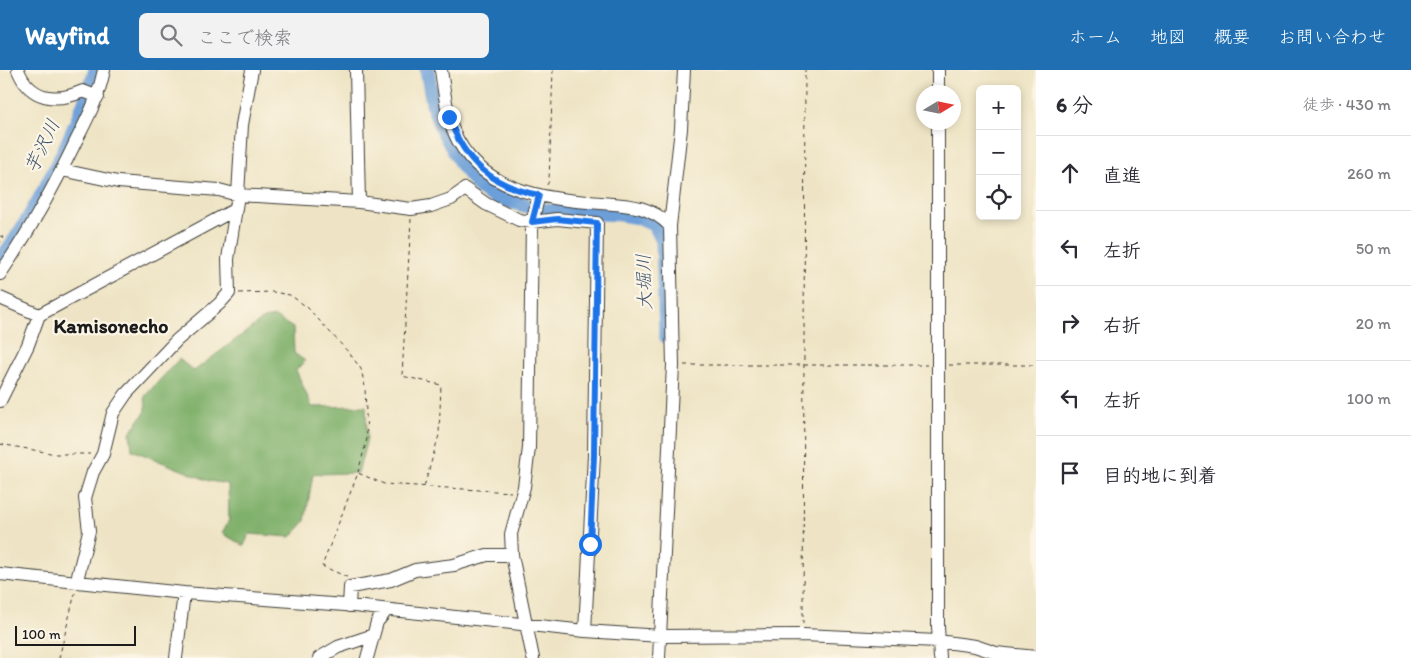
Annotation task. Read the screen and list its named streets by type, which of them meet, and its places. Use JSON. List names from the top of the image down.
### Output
{
  "districts": ["Kamisonecho"],
  "water": ["芋沢川", "大堀川"],
  "scale_bar": "100 m",
  "north": "right",
  "page": {
    "header": "Wayfind",
    "search": "ここで検索",
    "nav": [
      "ホーム",
      "地図",
      "概要",
      "お問い合わせ"
    ],
    "heading": ["6 分", "徒歩 · 430 m"],
    "map_buttons": ["+", "−"],
    "list": [
      ["直進", "260 m"],
      ["左折", "50 m"],
      ["右折", "20 m"],
      ["左折", "100 m"],
      "目的地に到着"
    ],
    "scale": "100 m"
  }
}
